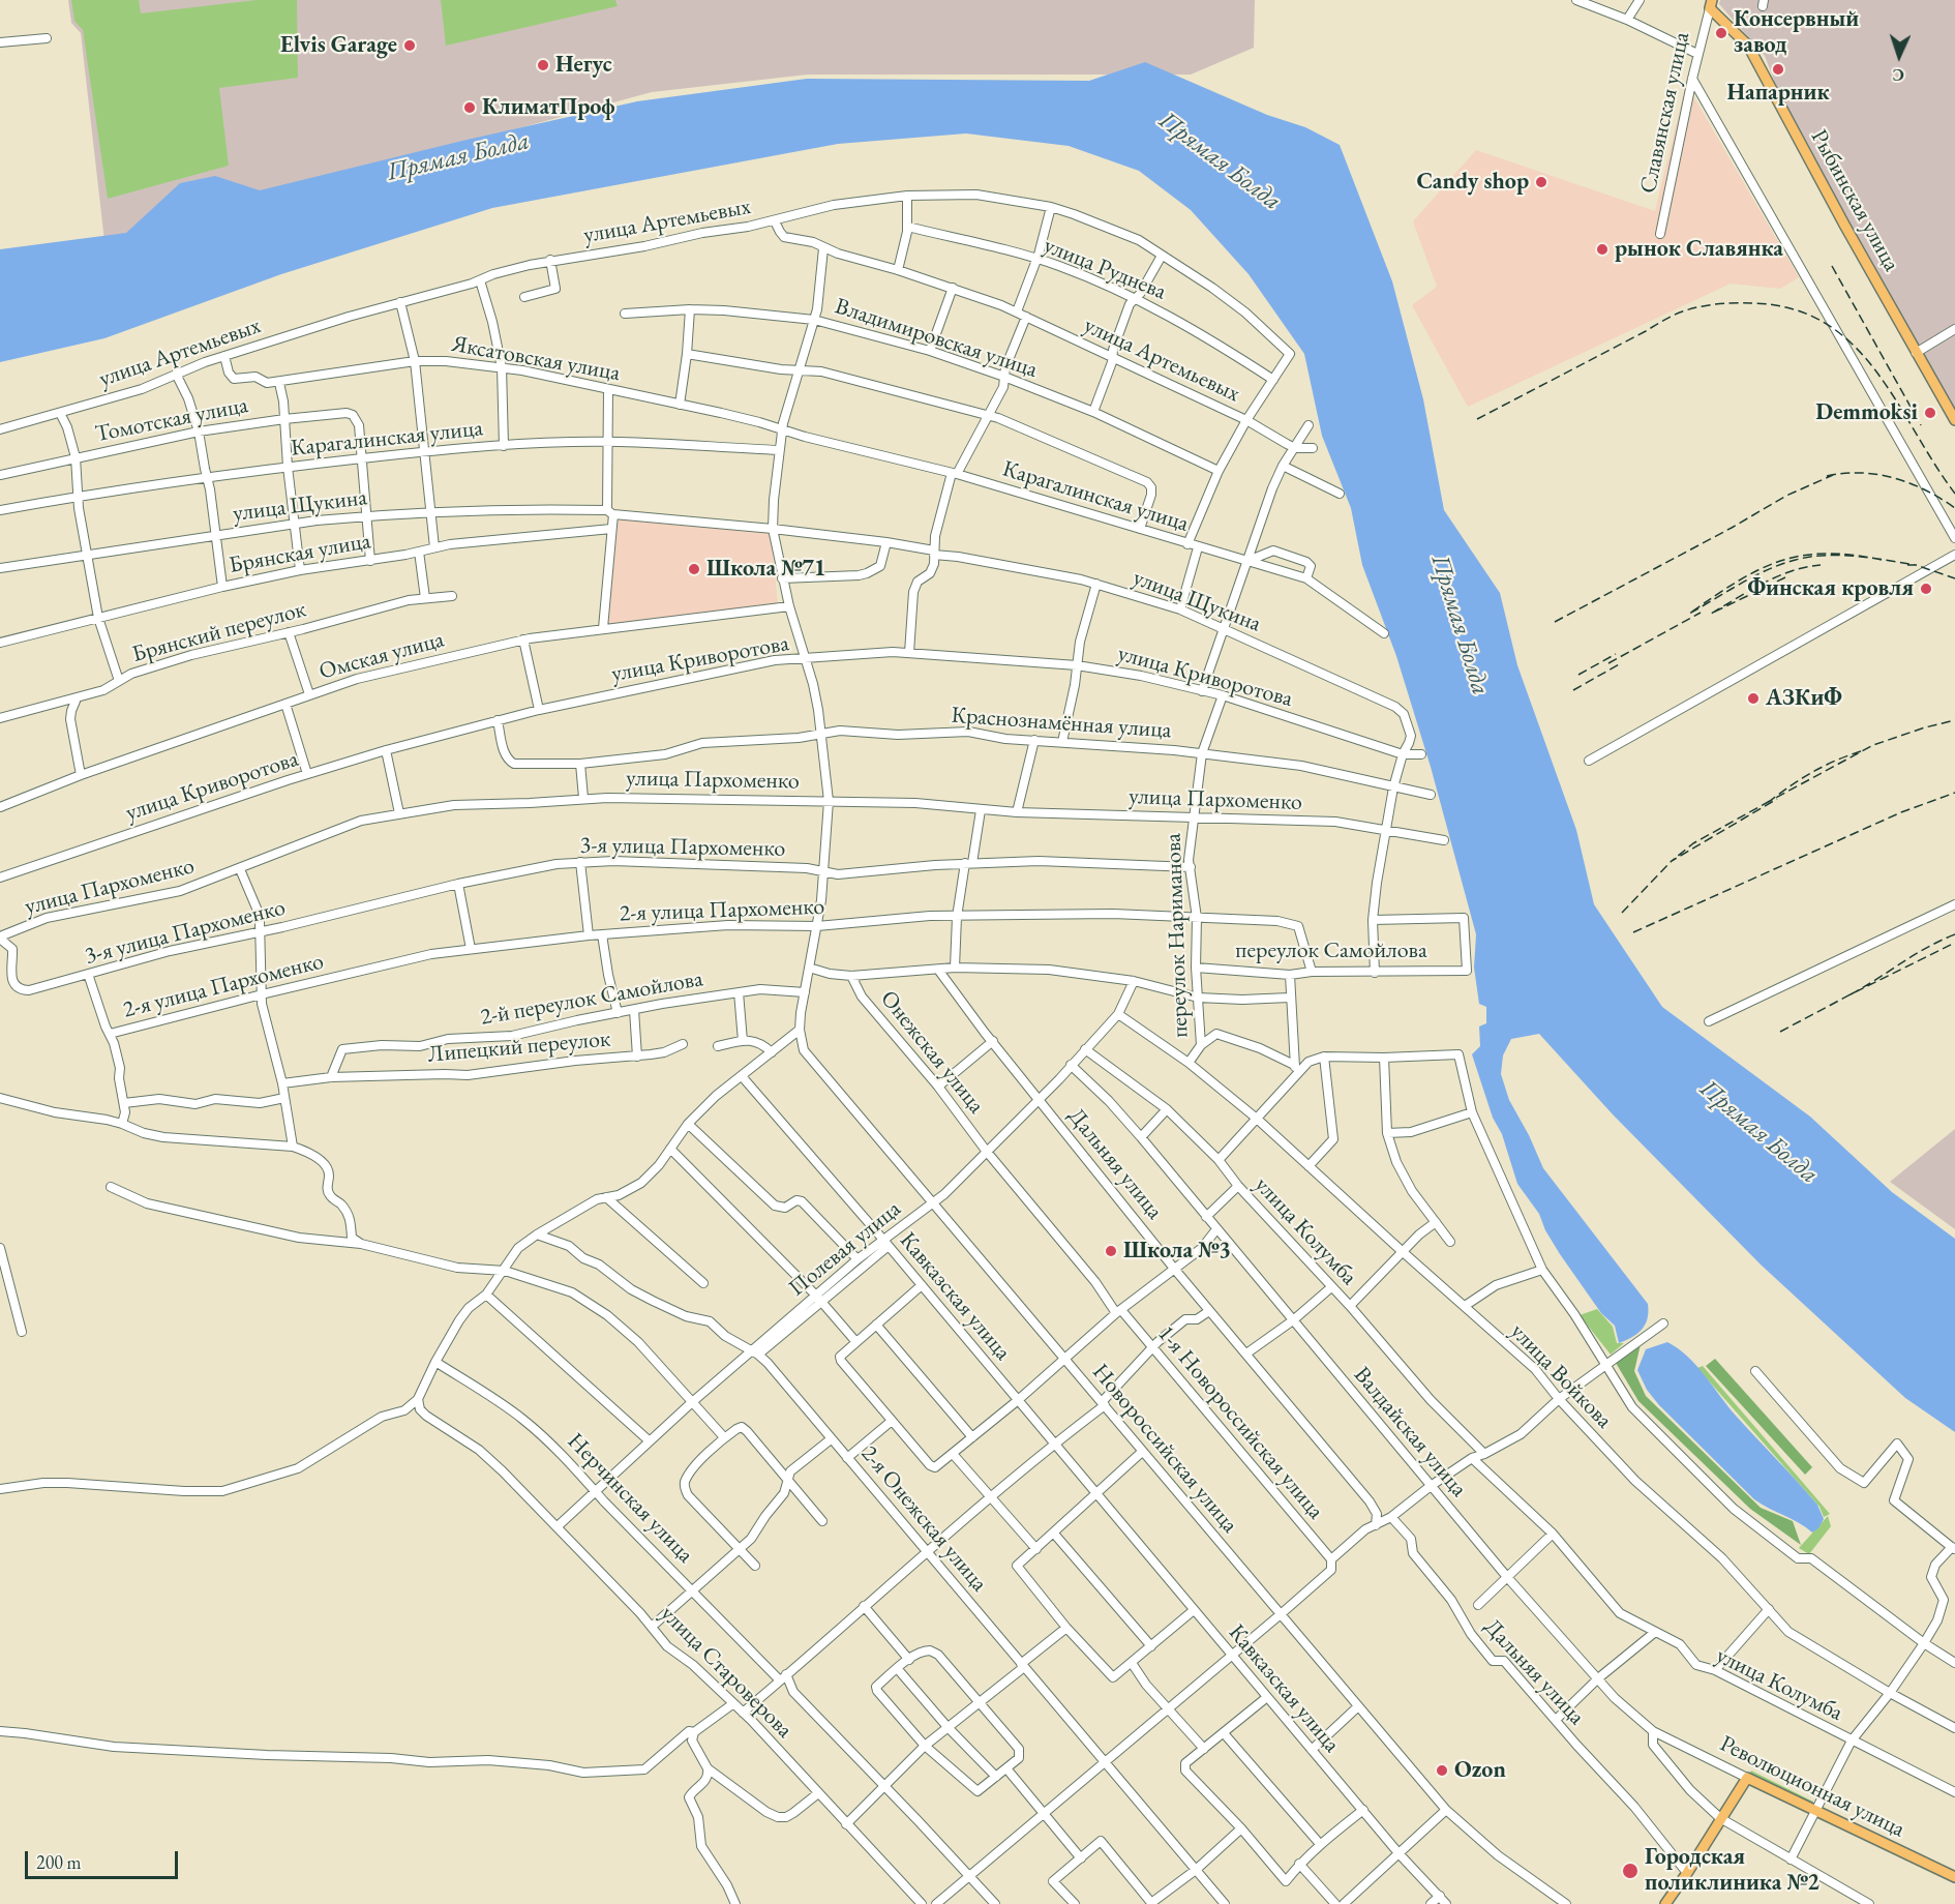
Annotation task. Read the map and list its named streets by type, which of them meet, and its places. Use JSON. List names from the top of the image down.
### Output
{
  "streets": {
    "main road": ["Рыбинская улица", "Революционная улица"],
    "street": [
      "Славянская улица",
      "улица Артемьевых",
      "улица Руднева",
      "Владимировская улица",
      "Яксатовская улица",
      "Томотская улица",
      "Карагалинская улица",
      "улица Щукина",
      "Брянская улица",
      "Брянский переулок",
      "Омская улица",
      "улица Криворотова",
      "Краснознамённая улица",
      "улица Пархоменко",
      "3-я улица Пархоменко",
      "2-я улица Пархоменко",
      "переулок Нариманова",
      "переулок Самойлова",
      "2-й переулок Самойлова",
      "Липецкий переулок",
      "Онежская улица",
      "Дальняя улица",
      "улица Колумба",
      "Полевая улица",
      "Кавказская улица",
      "улица Войкова",
      "1-я Новороссийская улица",
      "Валдайская улица",
      "Новороссийская улица",
      "Нерчинская улица",
      "2-я Онежская улица",
      "улица Староверова"
    ]
  },
  "crossings": [
    ["Славянская улица", "Рыбинская улица"],
    ["улица Артемьевых", "Яксатовская улица"],
    ["улица Артемьевых", "Новороссийская улица"],
    ["Владимировская улица", "Новороссийская улица"],
    ["Яксатовская улица", "Карагалинская улица"],
    ["Яксатовская улица", "Новороссийская улица"],
    ["Томотская улица", "Карагалинская улица"],
    ["Карагалинская улица", "Новороссийская улица"],
    ["улица Щукина", "улица Криворотова"],
    ["улица Щукина", "Новороссийская улица"],
    ["Омская улица", "Новороссийская улица"],
    ["улица Криворотова", "Краснознамённая улица"],
    ["улица Криворотова", "переулок Нариманова"],
    ["улица Криворотова", "Новороссийская улица"],
    ["Краснознамённая улица", "переулок Нариманова"],
    ["Краснознамённая улица", "Новороссийская улица"],
    ["улица Пархоменко", "3-я улица Пархоменко"],
    ["улица Пархоменко", "переулок Нариманова"],
    ["улица Пархоменко", "Новороссийская улица"],
    ["3-я улица Пархоменко", "переулок Нариманова"],
    ["3-я улица Пархоменко", "Новороссийская улица"],
    ["2-я улица Пархоменко", "переулок Нариманова"],
    ["2-я улица Пархоменко", "переулок Самойлова"],
    ["2-я улица Пархоменко", "Новороссийская улица"],
    ["переулок Нариманова", "переулок Самойлова"],
    ["переулок Нариманова", "улица Войкова"],
    ["2-й переулок Самойлова", "Липецкий переулок"],
    ["2-й переулок Самойлова", "Новороссийская улица"],
    ["Онежская улица", "Полевая улица"],
    ["Онежская улица", "1-я Новороссийская улица"],
    ["Дальняя улица", "Полевая улица"],
    ["улица Колумба", "Полевая улица"],
    ["Полевая улица", "Кавказская улица"],
    ["Полевая улица", "улица Войкова"],
    ["Полевая улица", "1-я Новороссийская улица"],
    ["Полевая улица", "Валдайская улица"],
    ["Полевая улица", "Новороссийская улица"],
    ["Валдайская улица", "Революционная улица"]
  ],
  "water": ["Прямая Болда"],
  "places": [
    "Консервный завод",
    "Elvis Garage",
    "Негус",
    "Напарник",
    "КлиматПроф",
    "Candy shop",
    "рынок Славянка",
    "Demmoksi",
    "Школа №71",
    "Финская кровля",
    "АЗКиФ",
    "Школа №3",
    "Ozon",
    "Городская поликлиника №2"
  ],
  "scale_bar": "200 m",
  "north": "bottom"
}
